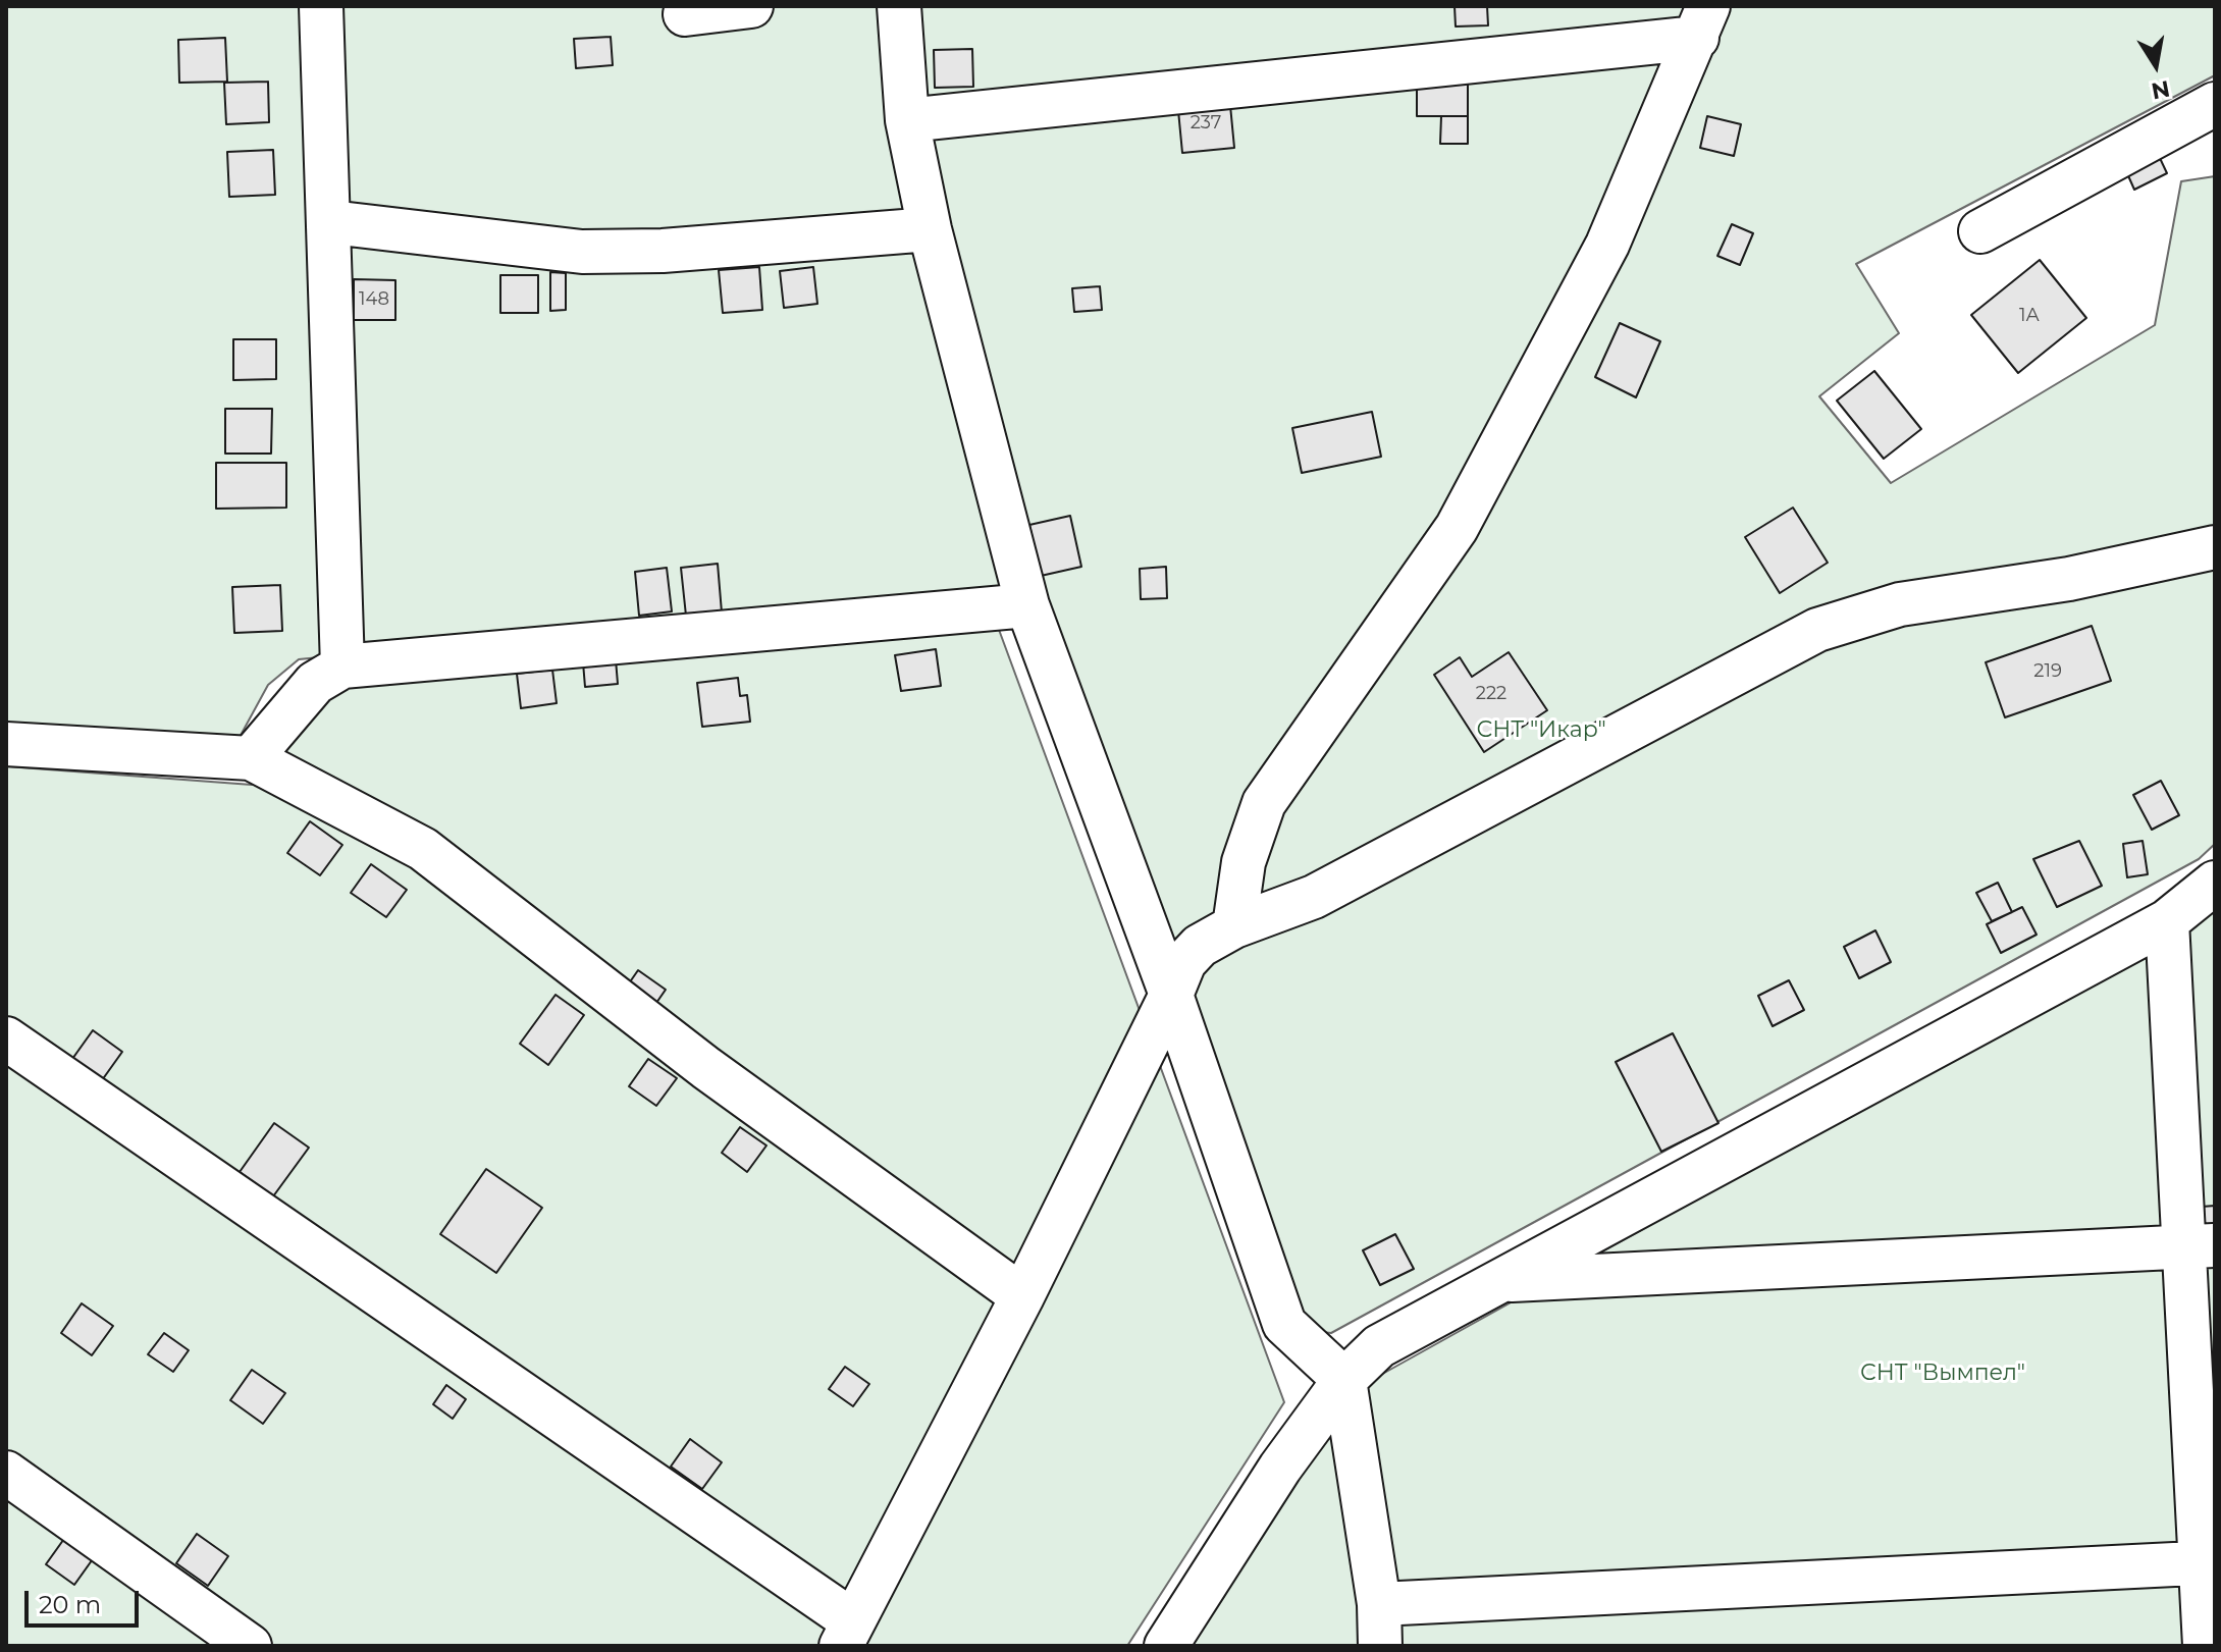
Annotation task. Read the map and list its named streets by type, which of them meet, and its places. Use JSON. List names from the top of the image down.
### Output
{
  "parks": ["СНТ \"Икар\"", "СНТ \"Вымпел\""],
  "house_numbers": [
    "237",
    "148",
    "1А",
    "219",
    "222"
  ],
  "scale_bar": "20 m",
  "north": "bottom"
}
